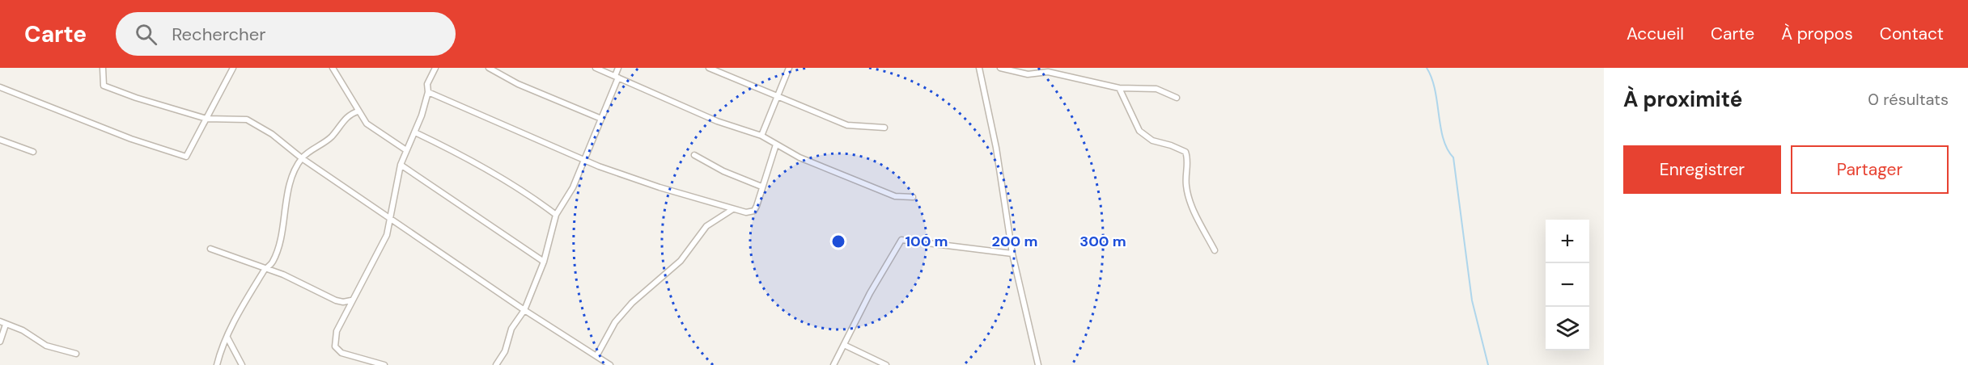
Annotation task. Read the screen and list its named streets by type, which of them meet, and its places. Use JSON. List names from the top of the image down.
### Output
{
  "page": {
    "header": "Carte",
    "search": "Rechercher",
    "nav": [
      "Accueil",
      "Carte",
      "À propos",
      "Contact"
    ],
    "heading": ["À proximité", "0 résultats"],
    "buttons": ["Enregistrer", "Partager"],
    "map_buttons": ["+", "−"]
  },
  "rings": ["100 m", "200 m", "300 m"]
}
